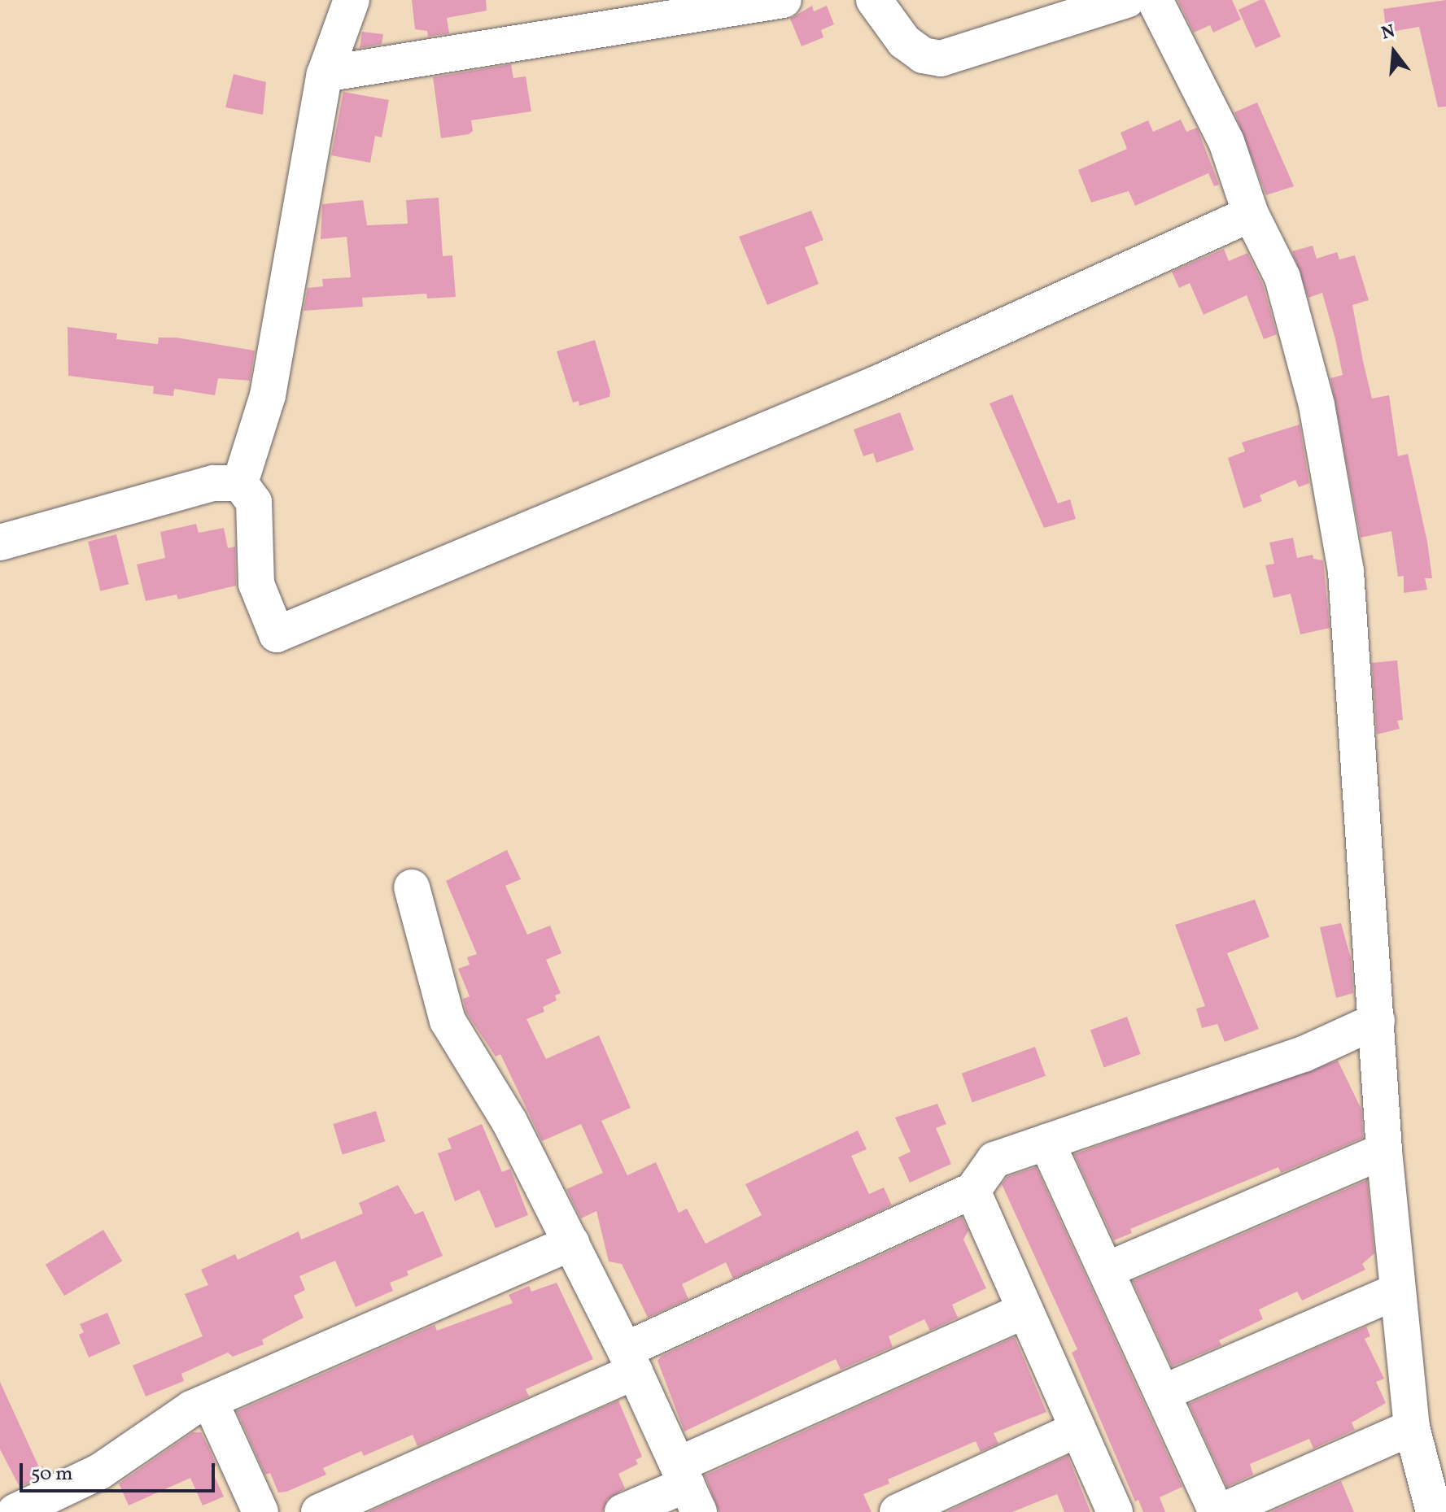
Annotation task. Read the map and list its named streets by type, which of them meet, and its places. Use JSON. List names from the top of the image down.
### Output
{
  "scale_bar": "50 m",
  "north": "top"
}
